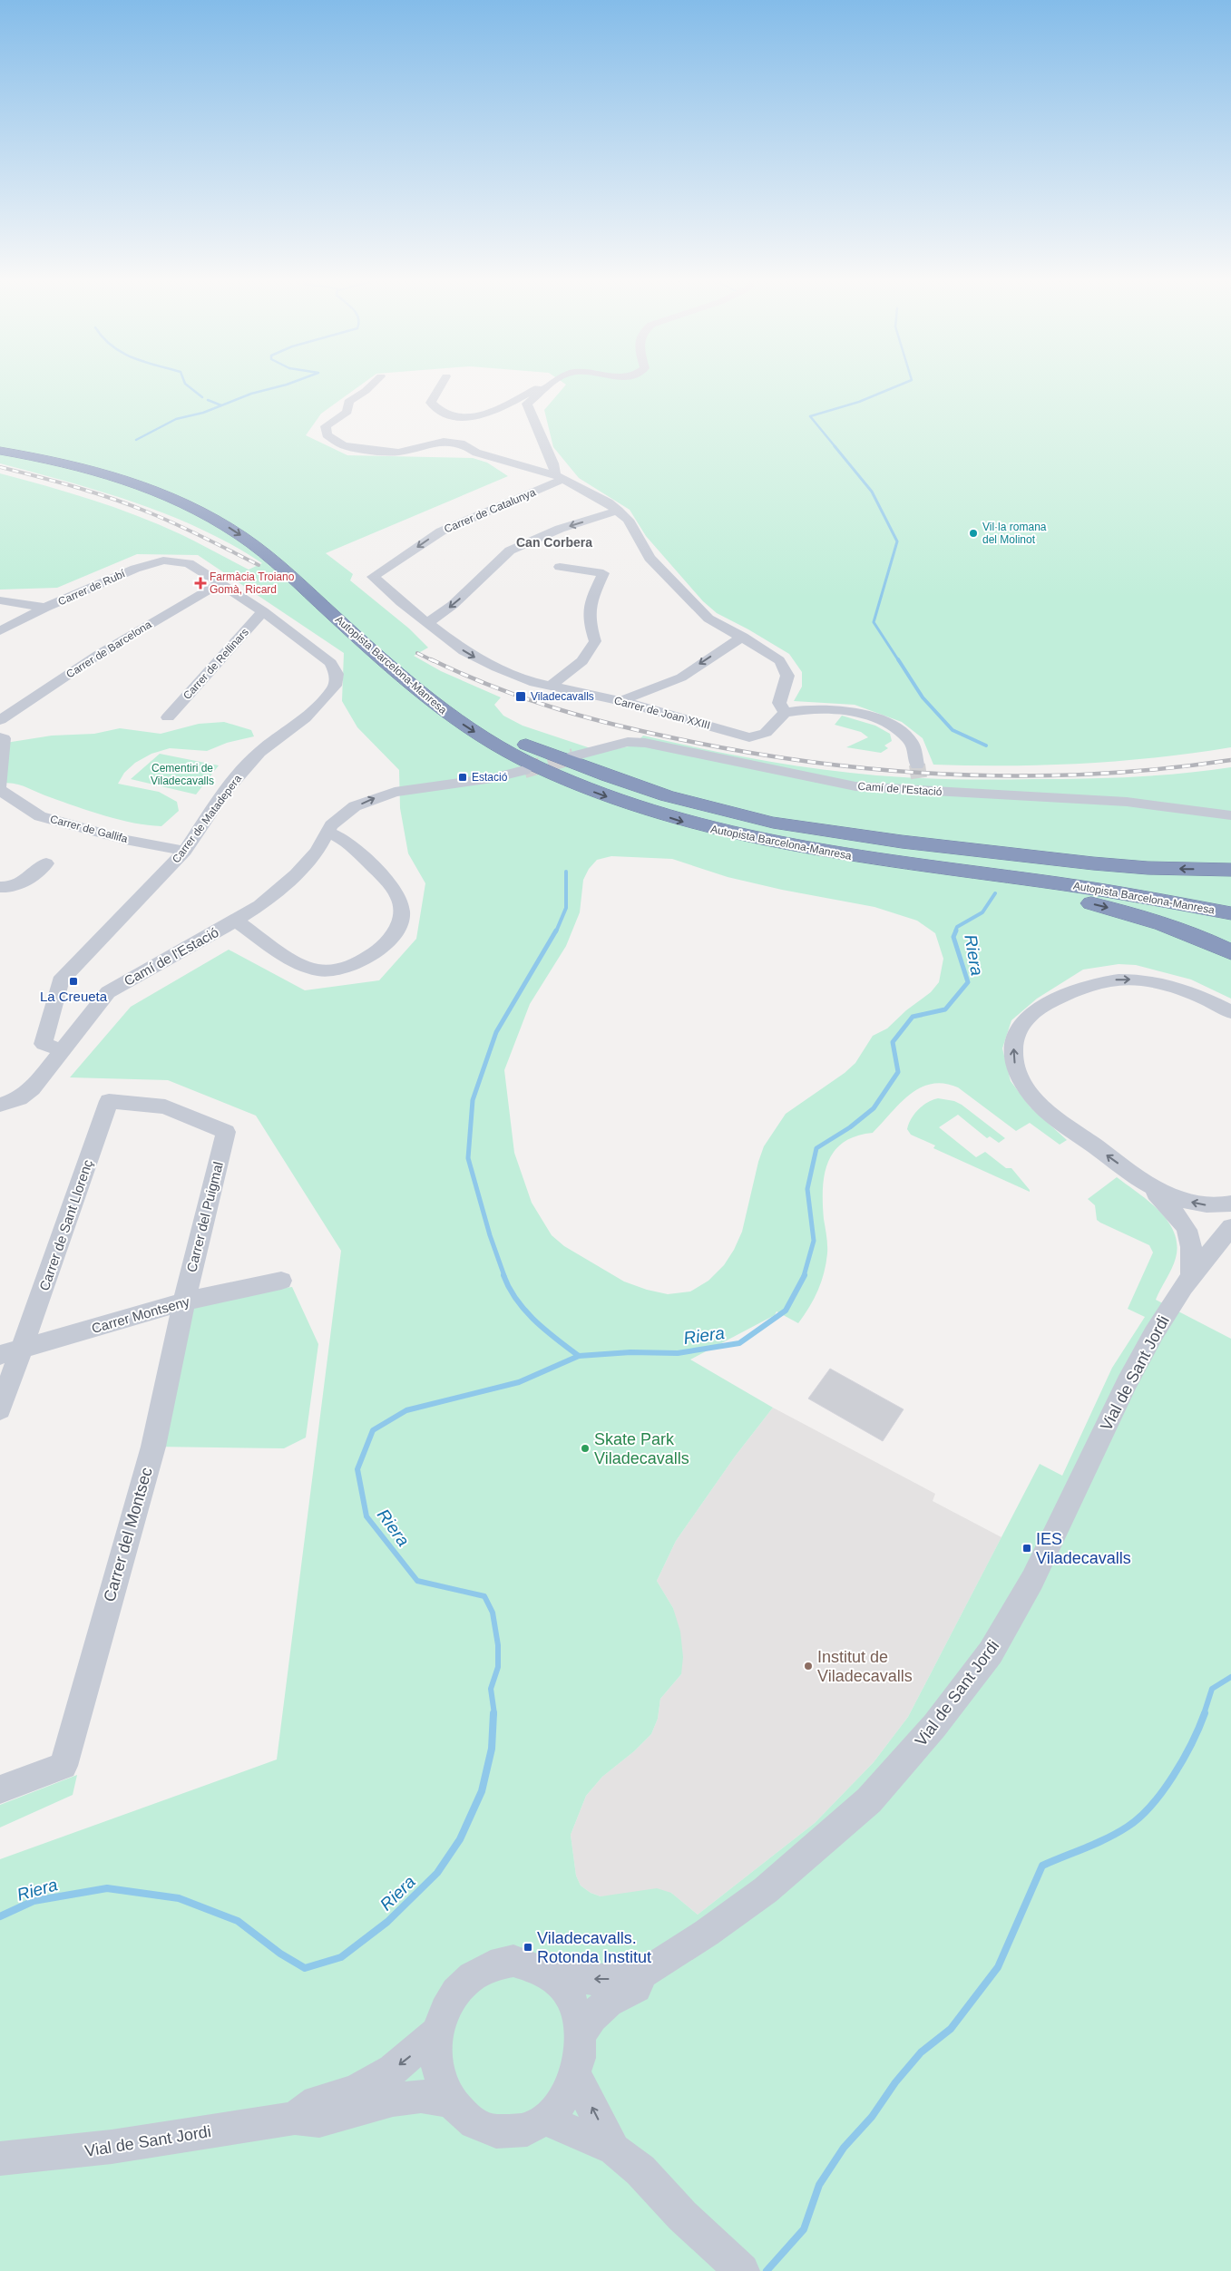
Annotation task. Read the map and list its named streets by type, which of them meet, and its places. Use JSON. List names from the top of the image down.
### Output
{
  "streets": {
    "highway": ["Autopista Barcelona-Manresa"],
    "street": [
      "Carrer de Catalunya",
      "Carrer de Rubí",
      "Carrer de Barcelona",
      "Carrer de Rellinars",
      "Carrer de Joan XXIII",
      "Camí de l'Estació",
      "Carrer de Matadepera",
      "Carrer de Gallifa",
      "Carrer del Puigmal",
      "Carrer de Sant Llorenç",
      "Carrer Montseny",
      "Vial de Sant Jordi",
      "Carrer del Montsec"
    ]
  },
  "crossings": [
    ["Carrer de Catalunya", "Carrer de Joan XXIII"],
    ["Carrer de Rubí", "Carrer de Matadepera"],
    ["Carrer de Barcelona", "Carrer de Matadepera"],
    ["Carrer de Rellinars", "Carrer de Matadepera"],
    ["Camí de l'Estació", "Carrer de Matadepera"],
    ["Carrer de Matadepera", "Carrer de Gallifa"],
    ["Carrer del Puigmal", "Carrer de Sant Llorenç"],
    ["Carrer del Puigmal", "Carrer Montseny"],
    ["Carrer del Puigmal", "Carrer del Montsec"],
    ["Carrer de Sant Llorenç", "Carrer Montseny"],
    ["Carrer Montseny", "Carrer del Montsec"]
  ],
  "districts": ["Can Corbera"],
  "water": ["Riera"],
  "parks": ["Cementiri de Viladecavalls"],
  "places": {
    "other": ["Vil·la romana del Molinot", "Skate Park Viladecavalls", "Institut de Viladecavalls"],
    "health": ["Farmàcia Troiano Gomà, Ricard"],
    "transit": [
      "Viladecavalls",
      "Estació",
      "La Creueta",
      "IES Viladecavalls",
      "Viladecavalls. Rotonda Institut"
    ]
  }
}
